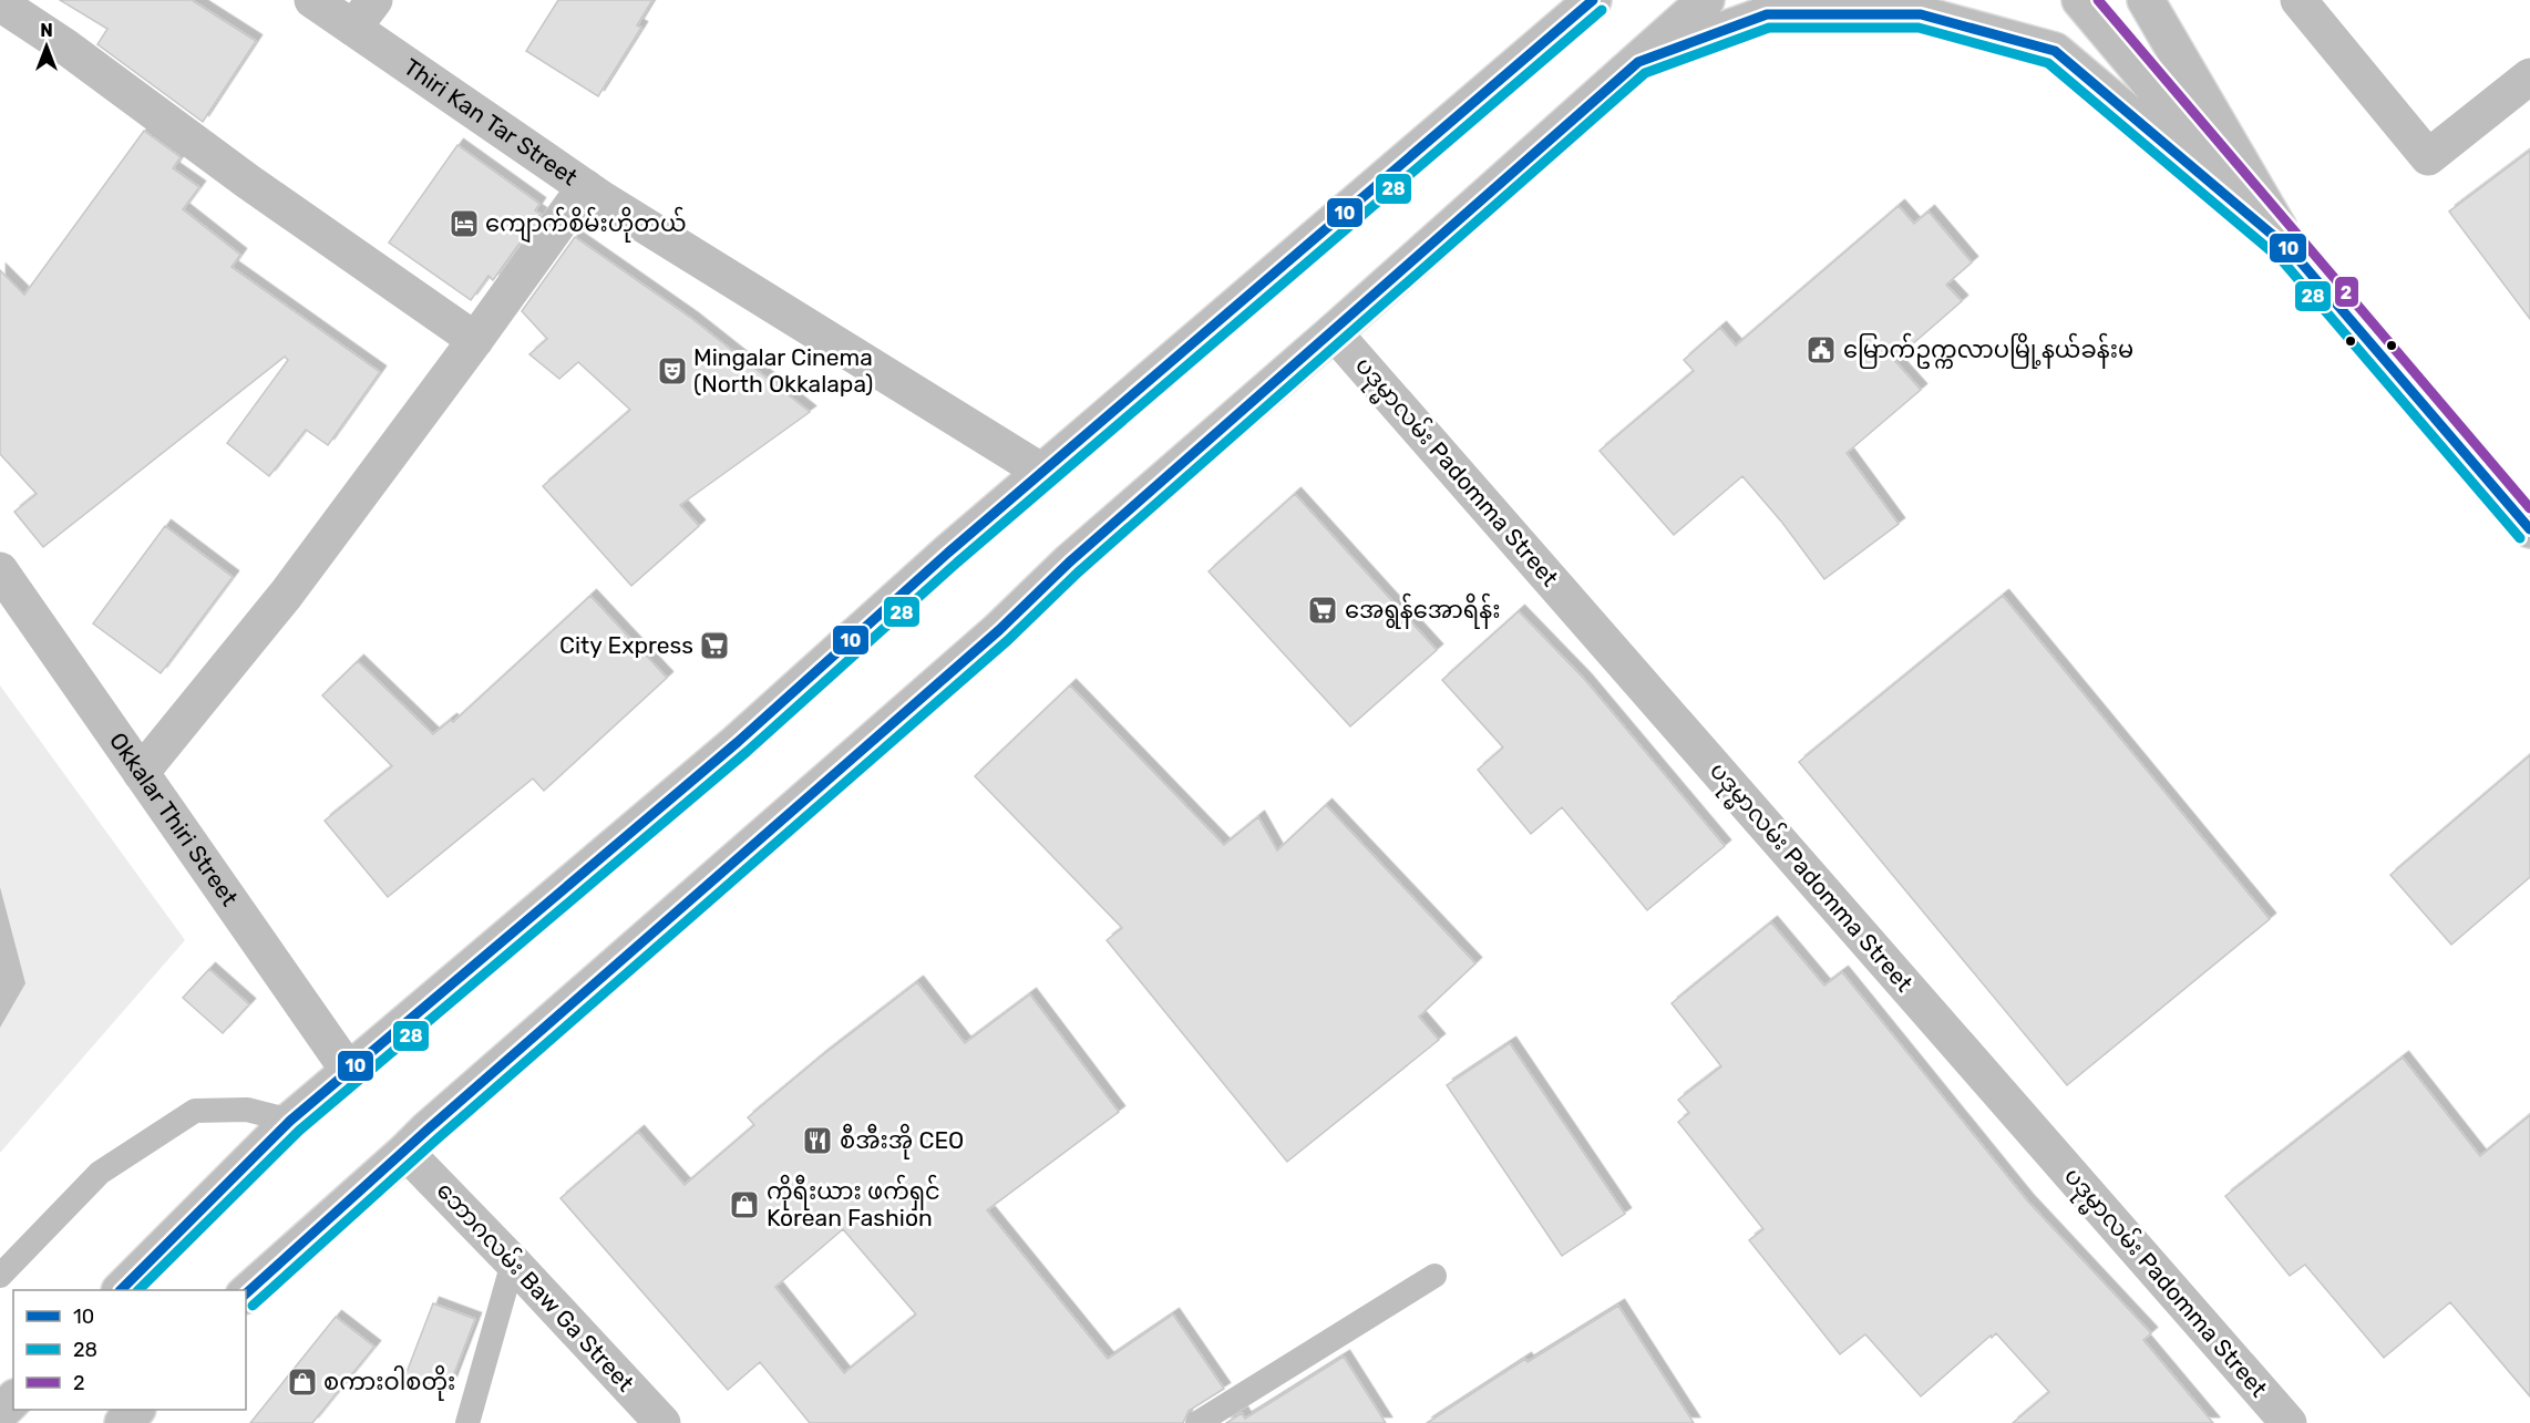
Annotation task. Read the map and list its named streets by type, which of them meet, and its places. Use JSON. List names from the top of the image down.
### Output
{
  "streets": {
    "main road": [
      "Thiri Kan Tar Street",
      "ပဒုမ္မာလမ်း Padomma Street",
      "Okkalar Thiri Street",
      "ဘောဂလမ်း Baw Ga Street"
    ]
  },
  "places": {
    "hotel": ["ကျောက်စိမ်းဟိုတယ်"],
    "public building": ["မြောက်ဥက္ကလာပမြို့နယ်ခန်းမ"],
    "theatre": ["Mingalar Cinema (North Okkalapa)"],
    "supermarket": ["အေရွန်အောရိန်း", "City Express"],
    "restaurant": ["စီအီးအို CEO"],
    "shop": ["ကိုရီးယား ဖက်ရှင် Korean Fashion", "စကားဝါစတိုး"]
  },
  "lines": ["transit line 10", "transit line 2", "transit line 28"],
  "legend": ["10", "28", "2"],
  "north": "top"
}
